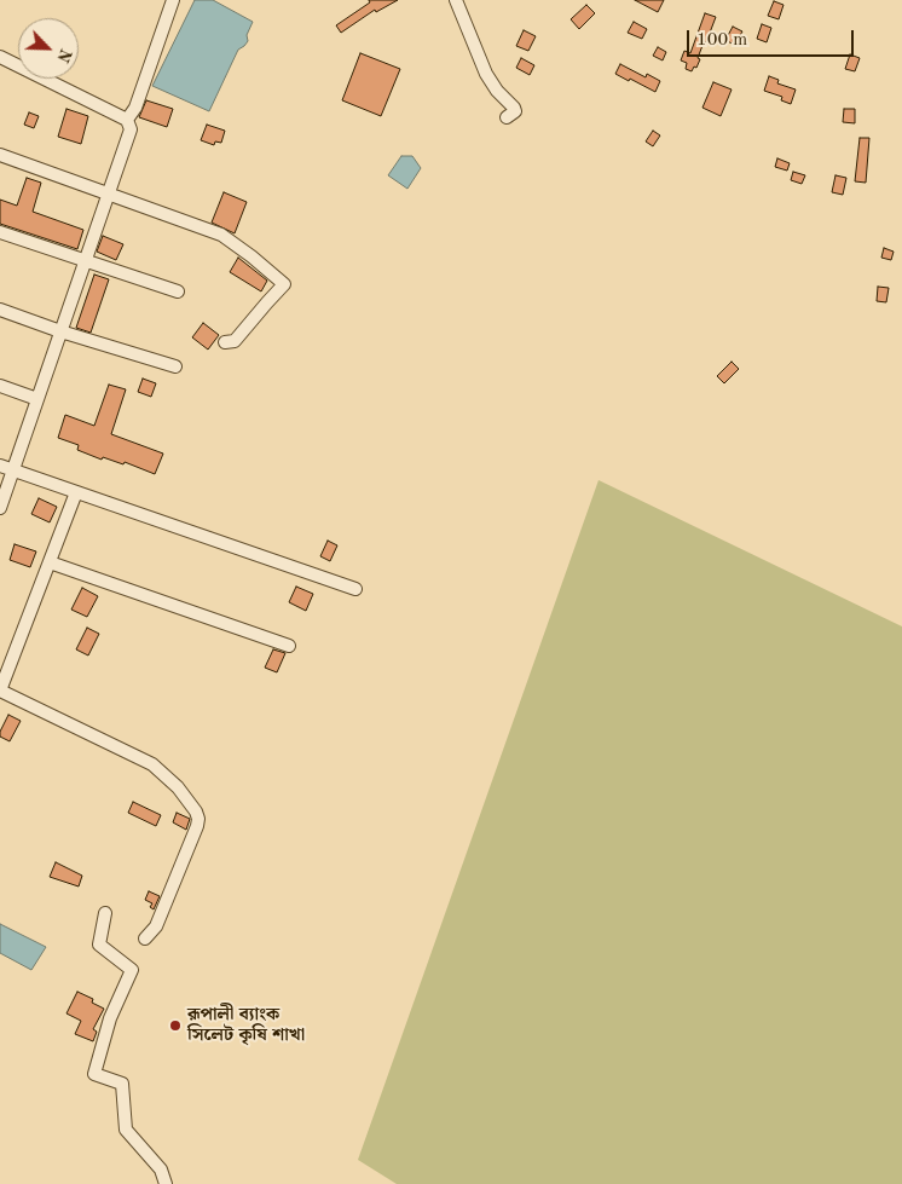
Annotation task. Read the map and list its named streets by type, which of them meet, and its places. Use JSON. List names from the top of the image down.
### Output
{
  "places": ["রূপালী ব্যাংক সিলেট কৃষি শাখা"],
  "scale_bar": "100 m",
  "north": "bottom right"
}
